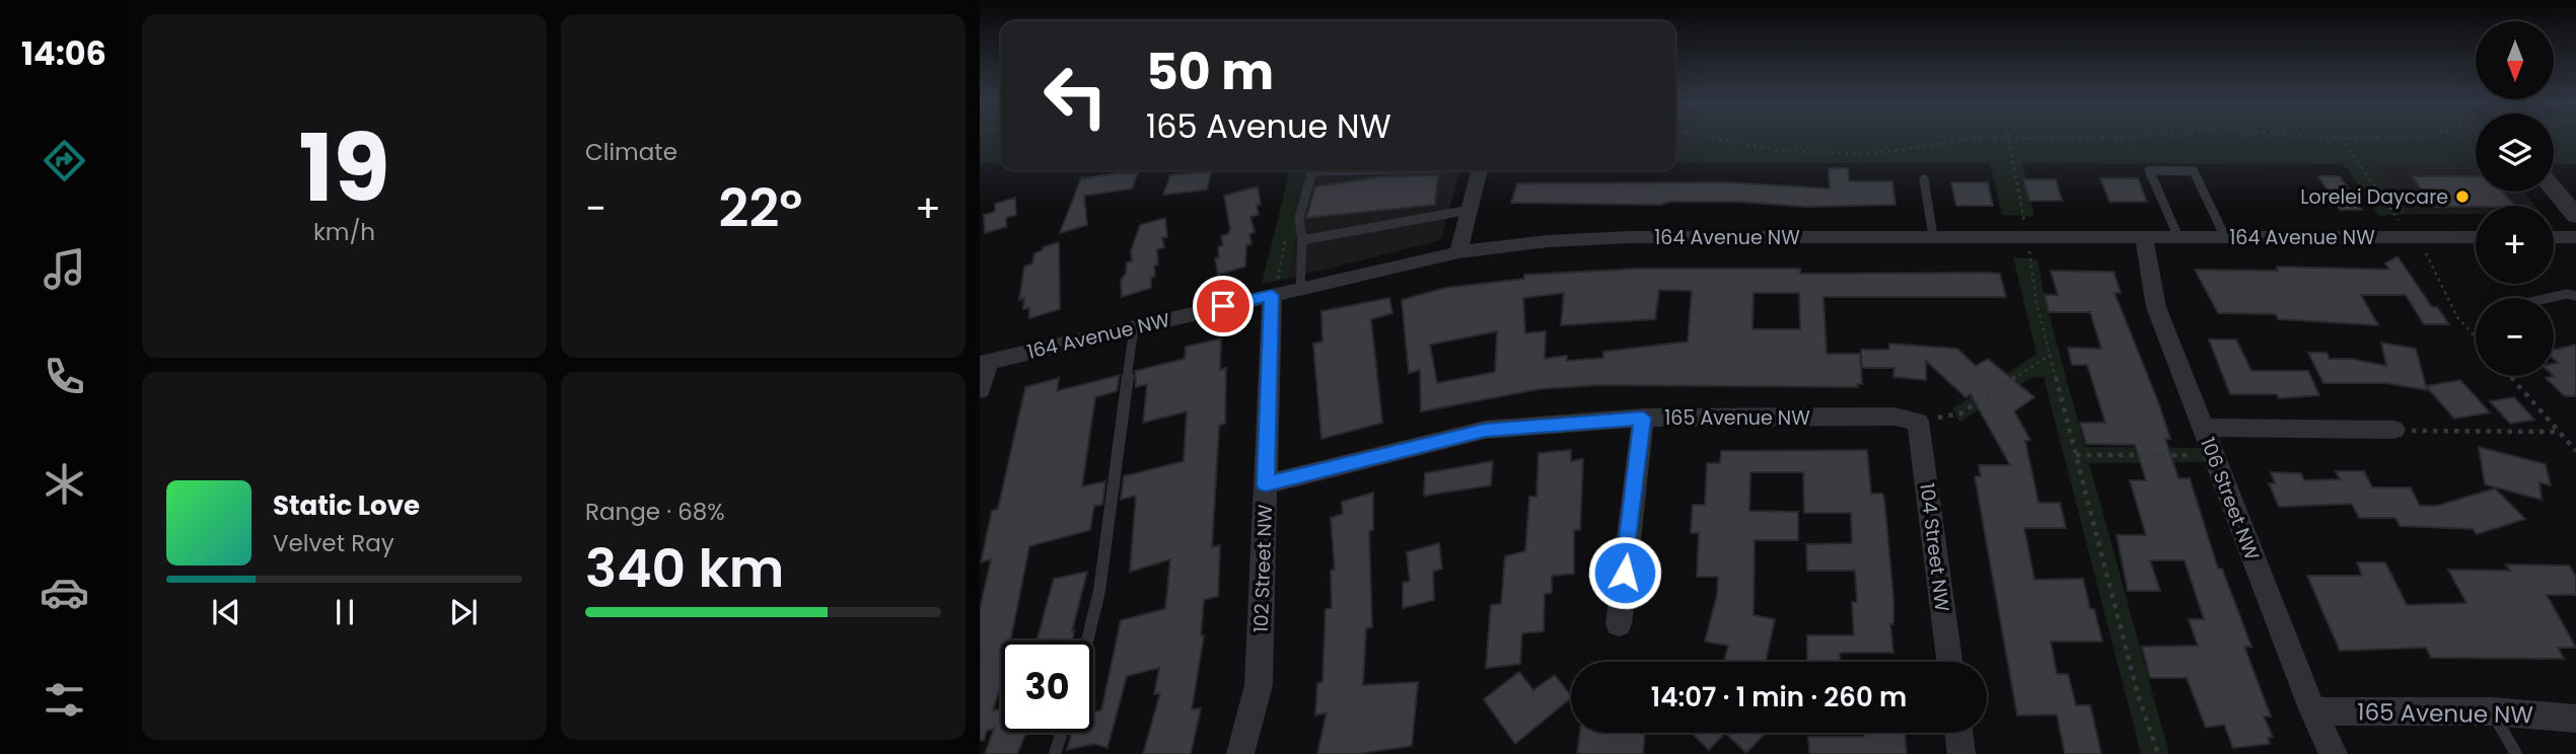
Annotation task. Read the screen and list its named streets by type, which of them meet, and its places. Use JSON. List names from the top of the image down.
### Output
{
  "streets": {
    "street": [
      "164 Avenue NW",
      "165 Avenue NW",
      "106 Street NW",
      "104 Street NW",
      "102 Street NW"
    ]
  },
  "crossings": [
    ["164 Avenue NW", "106 Street NW"],
    ["164 Avenue NW", "102 Street NW"],
    ["165 Avenue NW", "106 Street NW"],
    ["165 Avenue NW", "104 Street NW"],
    ["165 Avenue NW", "102 Street NW"]
  ],
  "places": ["Lorelei Daycare"],
  "north": "bottom",
  "page": {
    "tabs": "14:06",
    "tile": [
      ["19", "km/h"],
      "Climate",
      ["Range · 68%", "340 km"]
    ],
    "map_buttons": ["+", "−"],
    "turn": ["50 m", "165 Avenue NW"],
    "heat": ["−", "22°", "+"],
    "song": ["Static Love", "Velvet Ray"],
    "limit": "30",
    "trip": "14:07 · 1 min · 260 m"
  }
}
